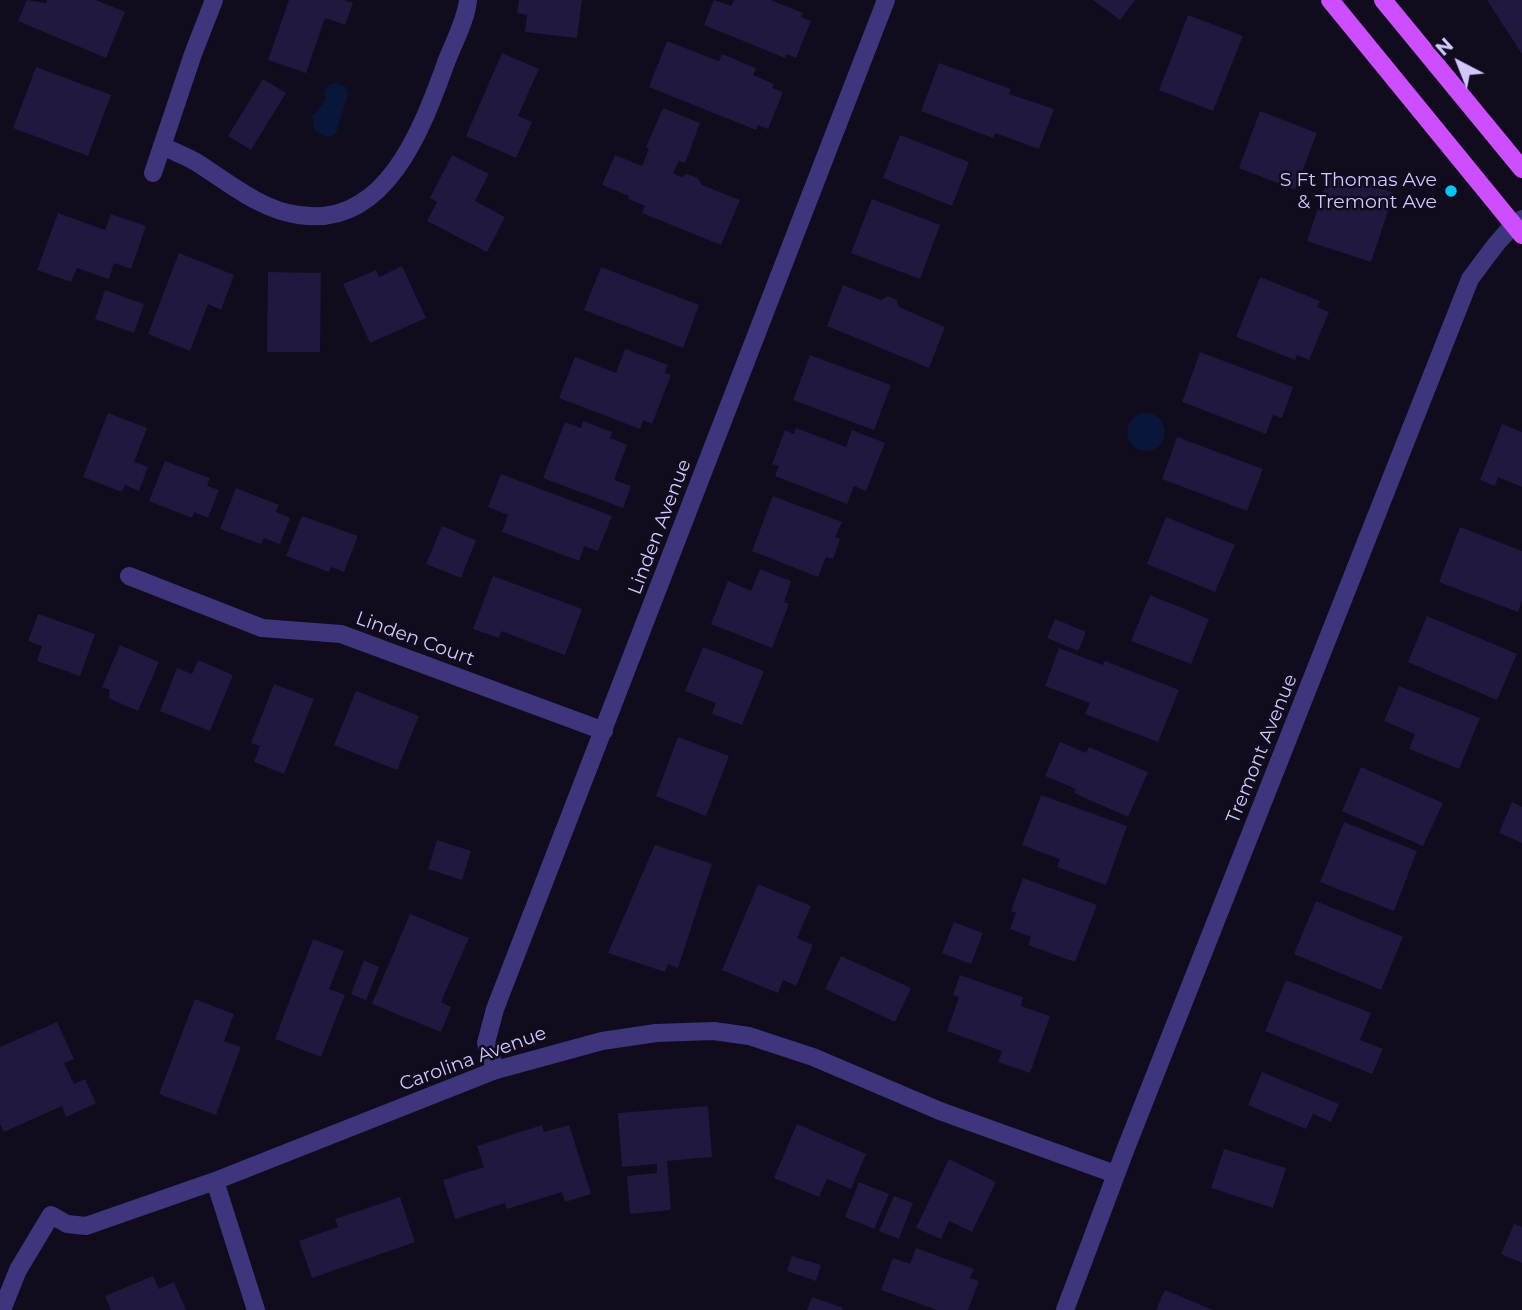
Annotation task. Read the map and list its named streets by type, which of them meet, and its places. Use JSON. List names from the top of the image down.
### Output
{
  "streets": {
    "street": [
      "Linden Avenue",
      "Linden Court",
      "Tremont Avenue",
      "Carolina Avenue"
    ]
  },
  "crossings": [
    ["Linden Avenue", "Linden Court"],
    ["Linden Avenue", "Carolina Avenue"],
    ["Tremont Avenue", "Carolina Avenue"]
  ],
  "places": ["S Ft Thomas Ave & Tremont Ave"],
  "north": "top left"
}
